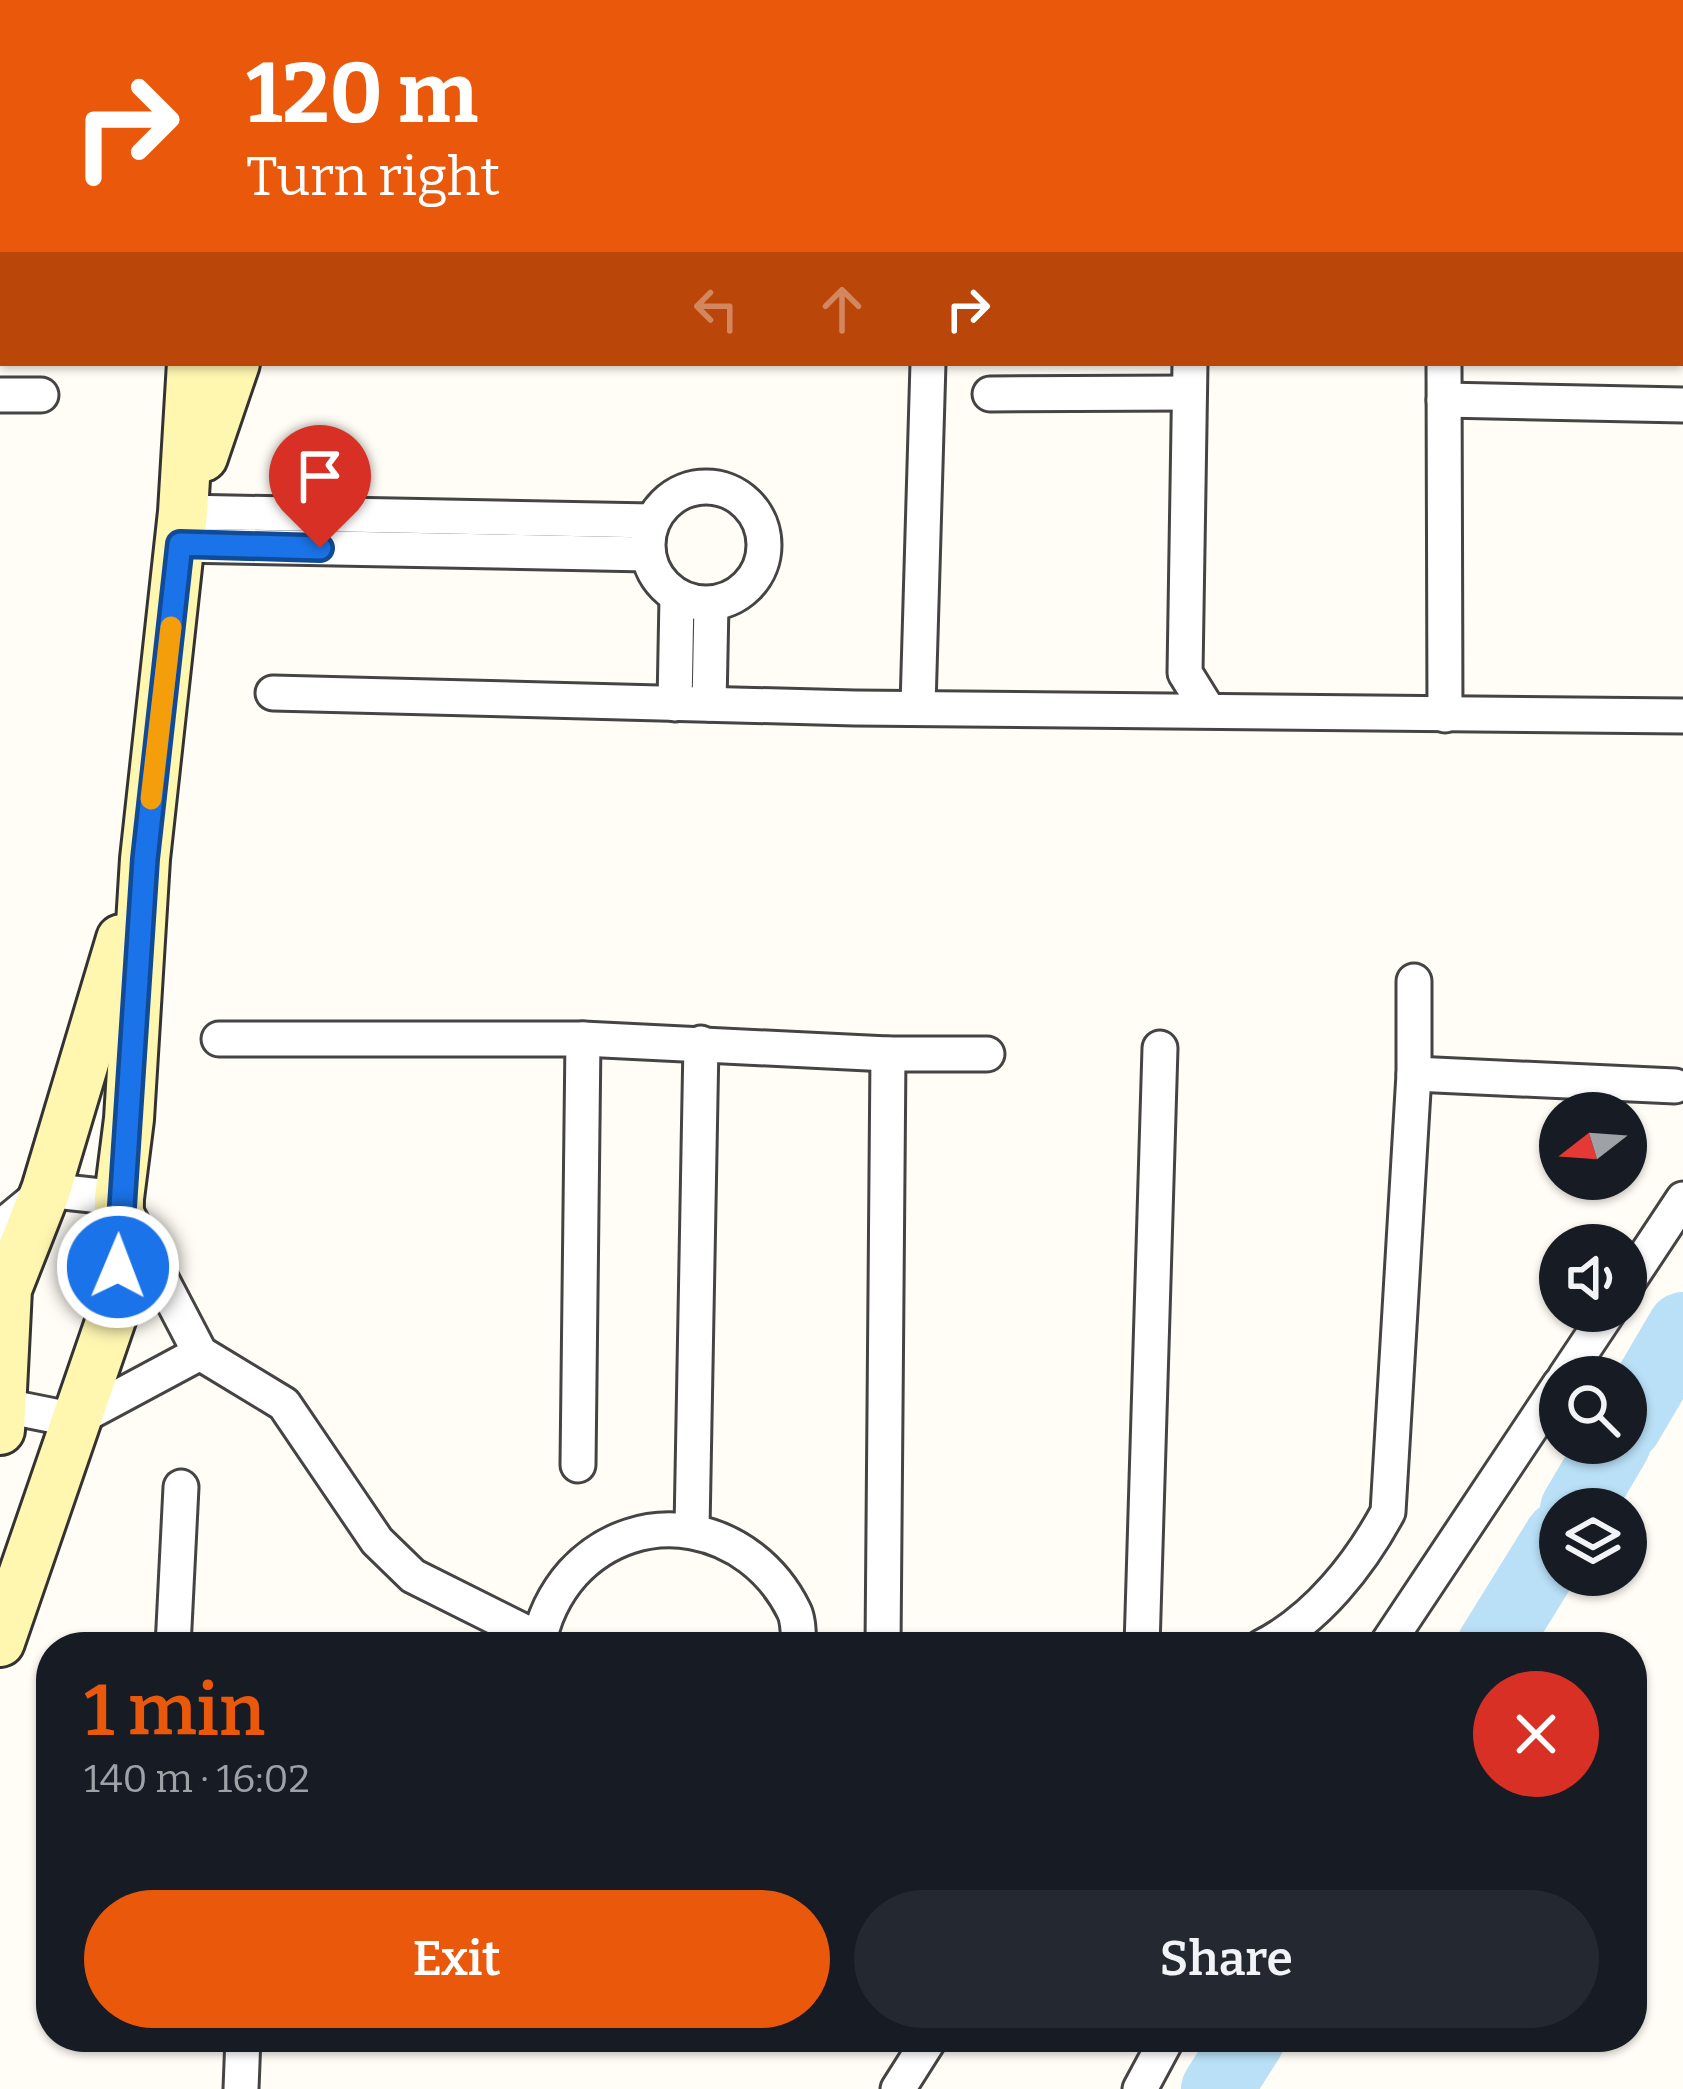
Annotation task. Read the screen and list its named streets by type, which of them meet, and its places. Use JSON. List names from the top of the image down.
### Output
{
  "north": "left",
  "page": {
    "turn": ["120 m", "Turn right"],
    "heading": ["1 min", "140 m · 16:02"],
    "buttons": ["Exit", "Share"]
  }
}
